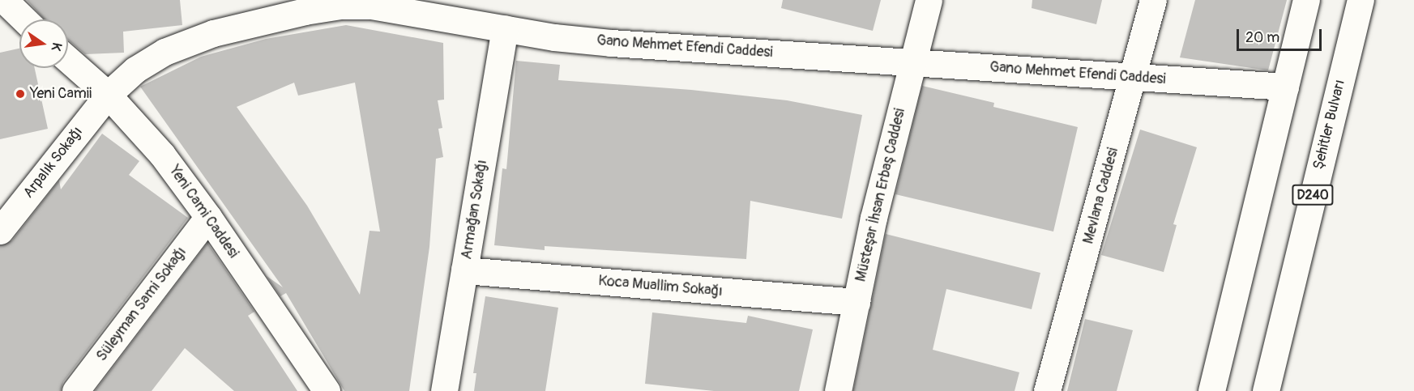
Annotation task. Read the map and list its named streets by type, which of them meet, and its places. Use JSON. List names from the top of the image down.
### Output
{
  "streets": {
    "street": [
      "Gano Mehmet Efendi Caddesi",
      "Şehitler Bulvarı",
      "Arpalık Sokağı",
      "Müsteşar İhsan Erbaş Caddesi",
      "D240",
      "Mevlana Caddesi",
      "Armağan Sokağı",
      "Yeni Cami Caddesi",
      "Koca Muallim Sokağı",
      "Süleyman Sami Sokağı"
    ]
  },
  "crossings": [
    ["Gano Mehmet Efendi Caddesi", "Arpalık Sokağı"],
    ["Gano Mehmet Efendi Caddesi", "Müsteşar İhsan Erbaş Caddesi"],
    ["Gano Mehmet Efendi Caddesi", "Mevlana Caddesi"],
    ["Gano Mehmet Efendi Caddesi", "Armağan Sokağı"],
    ["Gano Mehmet Efendi Caddesi", "Yeni Cami Caddesi"],
    ["Arpalık Sokağı", "Yeni Cami Caddesi"],
    ["Müsteşar İhsan Erbaş Caddesi", "Koca Muallim Sokağı"],
    ["Armağan Sokağı", "Koca Muallim Sokağı"],
    ["Yeni Cami Caddesi", "Süleyman Sami Sokağı"]
  ],
  "places": ["Yeni Camii"],
  "scale_bar": "20 m",
  "north": "right"
}
